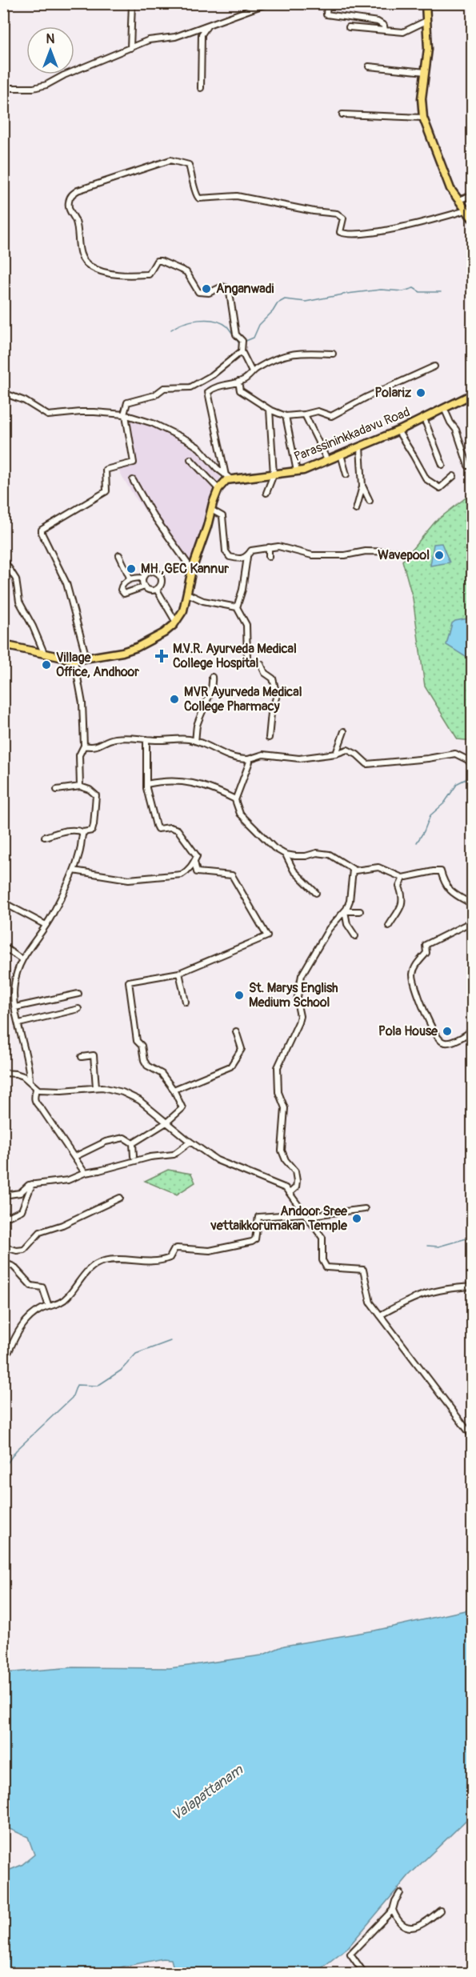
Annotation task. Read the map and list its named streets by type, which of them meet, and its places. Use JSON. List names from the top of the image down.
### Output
{
  "streets": {
    "main road": ["Parassininkkadavu Road"]
  },
  "water": ["Valapattanam"],
  "places": {
    "other": [
      "Anganwadi",
      "Polariz",
      "Wavepool",
      "MH ,GEC Kannur",
      "Village Office, Andhoor",
      "MVR Ayurveda Medical College Pharmacy",
      "St. Marys English Medium School",
      "Pola House",
      "Andoor Sree vettaikkorumakan Temple"
    ],
    "health": ["M.V.R. Ayurveda Medical College Hospital"]
  },
  "north": "top"
}
